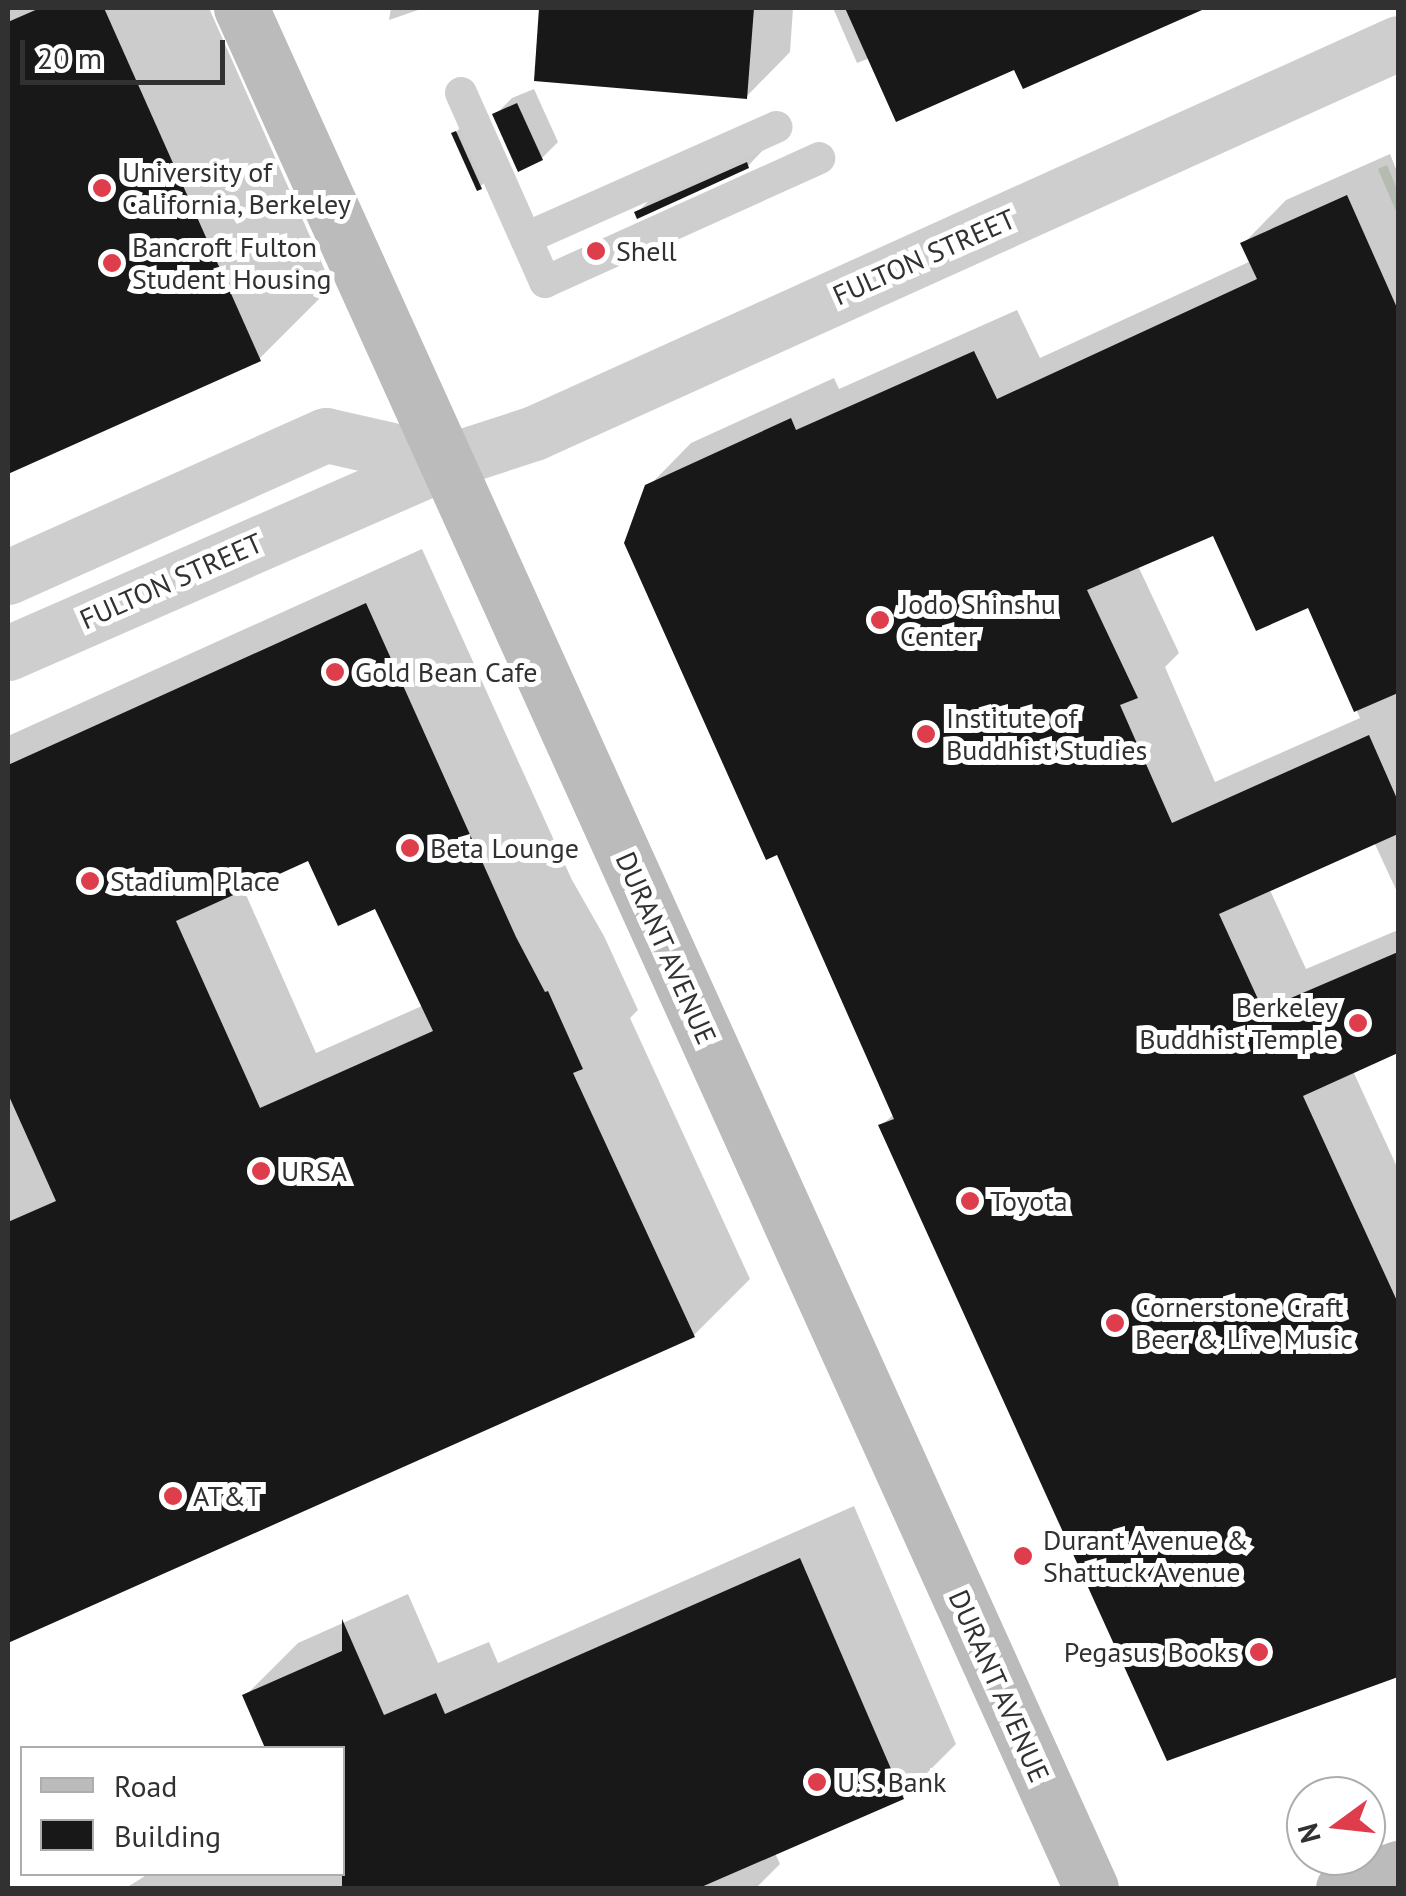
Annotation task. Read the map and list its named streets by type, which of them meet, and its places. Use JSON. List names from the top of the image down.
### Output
{
  "streets": {
    "main road": ["DURANT AVENUE"],
    "street": ["FULTON STREET"]
  },
  "crossings": [
    ["FULTON STREET", "DURANT AVENUE"]
  ],
  "places": [
    "University of California, Berkeley",
    "Shell",
    "Bancroft Fulton Student Housing",
    "Jodo Shinshu Center",
    "Gold Bean Cafe",
    "Institute of Buddhist Studies",
    "Beta Lounge",
    "Stadium Place",
    "Berkeley Buddhist Temple",
    "URSA",
    "Toyota",
    "Cornerstone Craft Beer & Live Music",
    "AT&T",
    "Durant Avenue & Shattuck Avenue",
    "Pegasus Books",
    "U.S. Bank"
  ],
  "legend": ["Road", "Building"],
  "scale_bar": "20 m",
  "north": "left"
}
